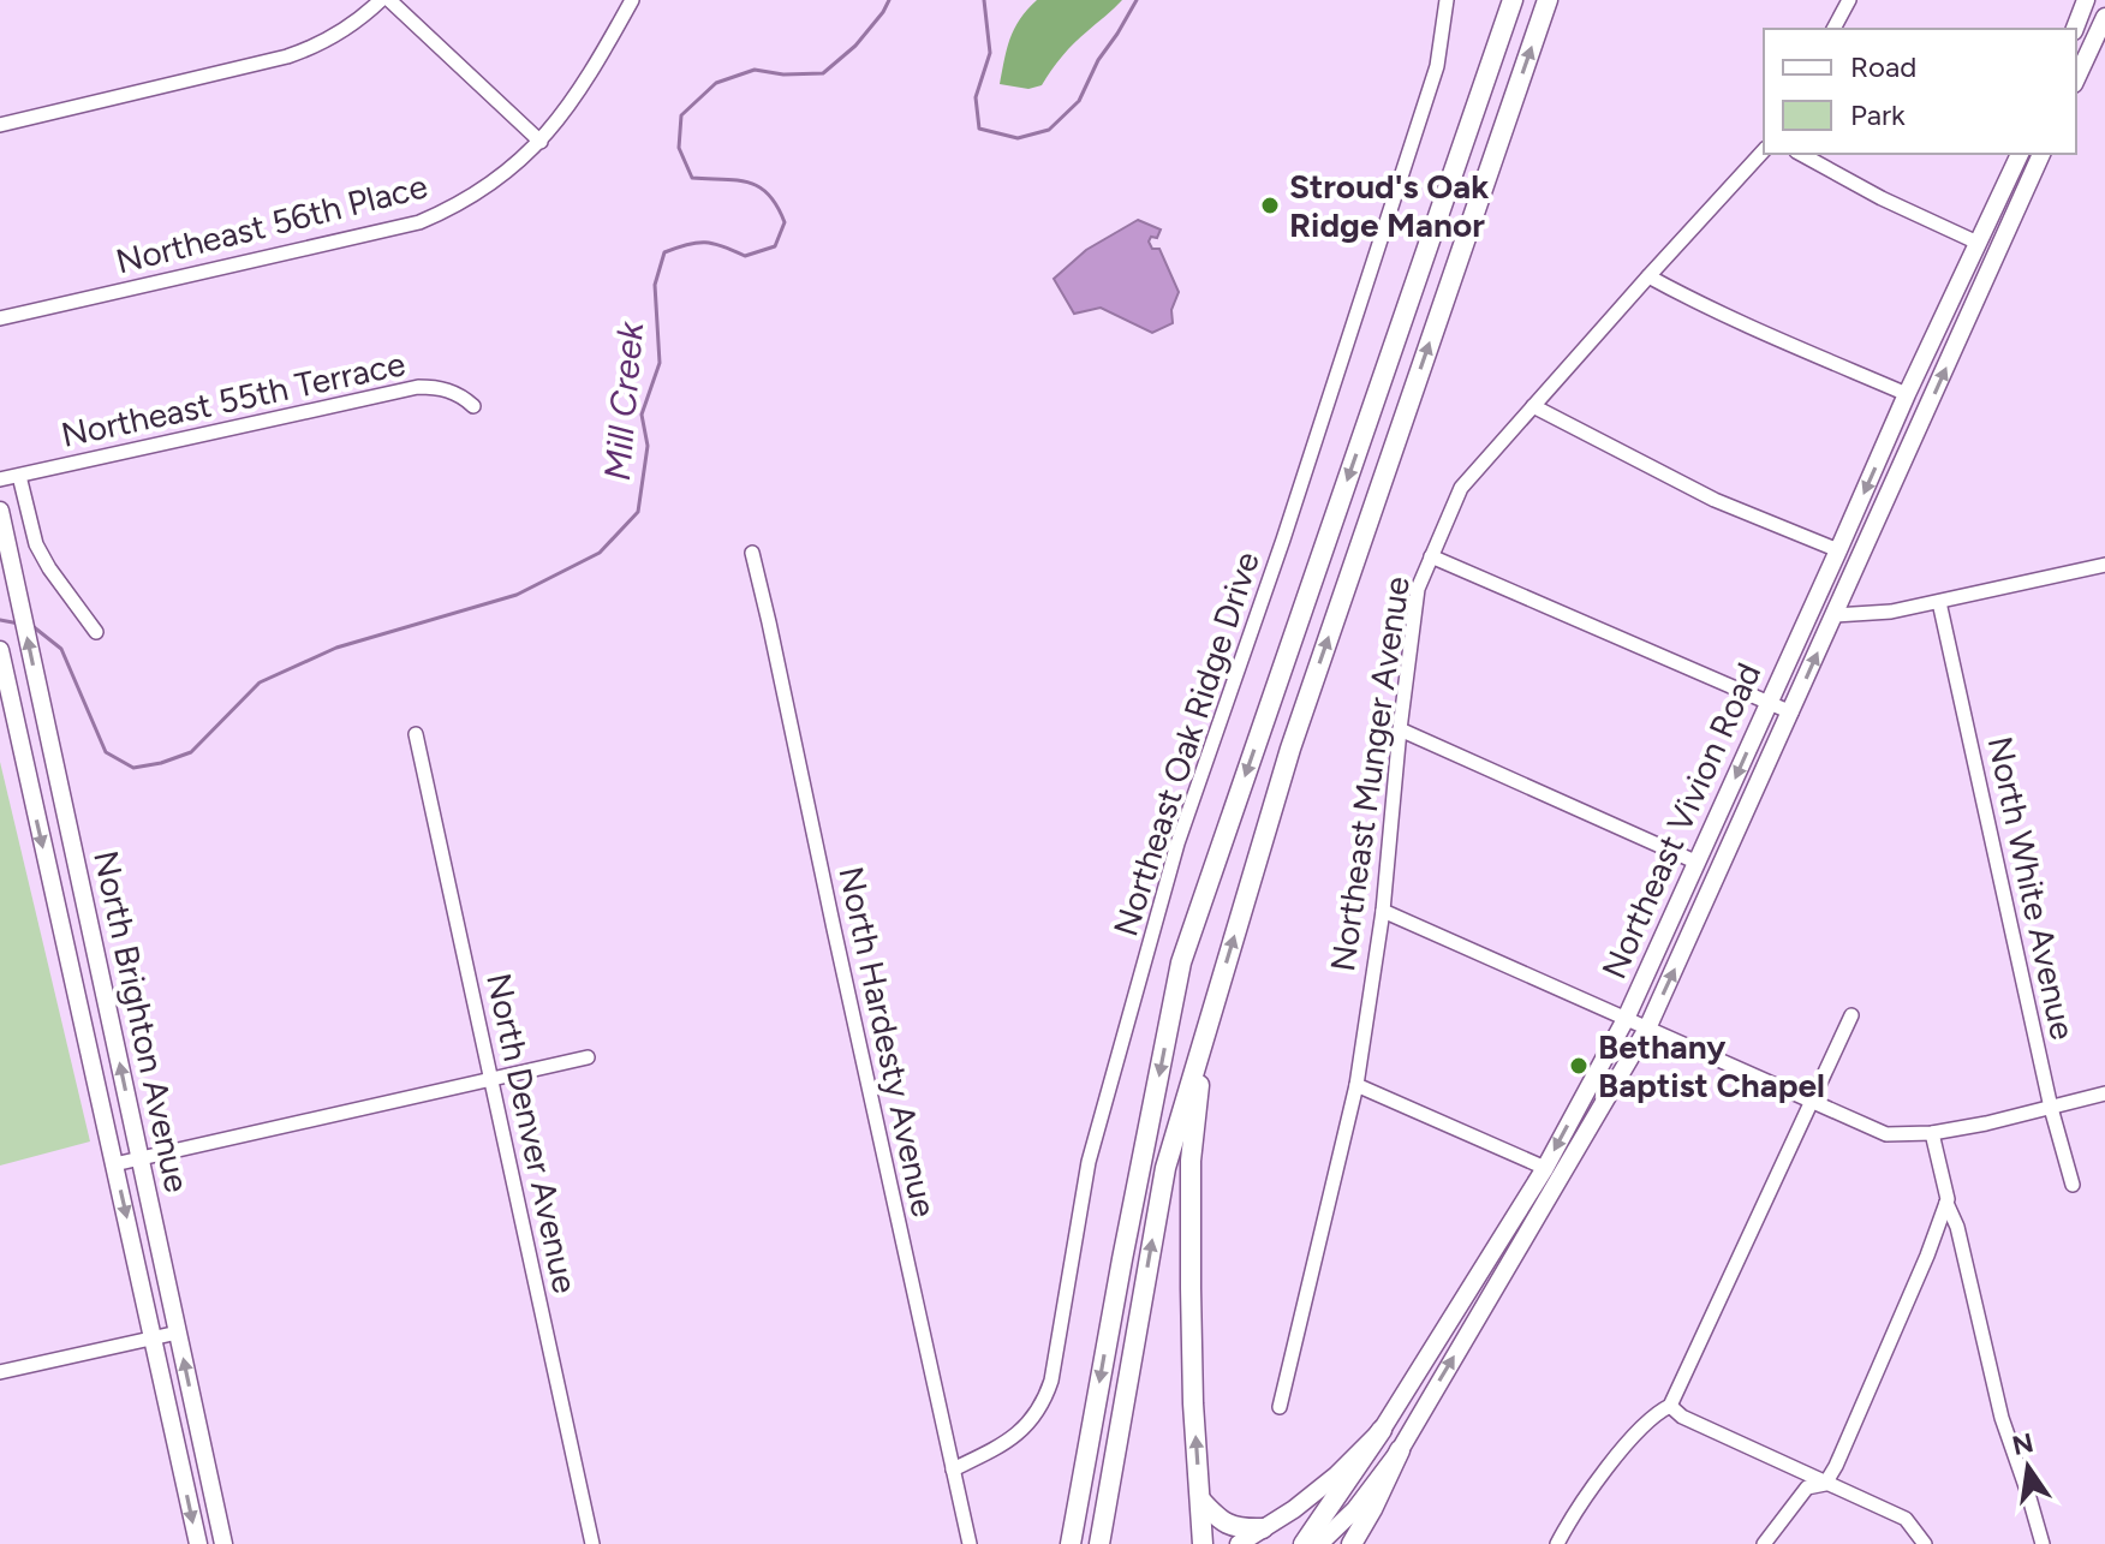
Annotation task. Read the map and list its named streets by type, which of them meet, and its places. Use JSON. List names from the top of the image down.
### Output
{
  "streets": {
    "main road": ["Northeast Vivion Road", "North Brighton Avenue"],
    "street": [
      "Northeast 56th Place",
      "Northeast 55th Terrace",
      "Northeast Oak Ridge Drive",
      "Northeast Munger Avenue",
      "North White Avenue",
      "North Hardesty Avenue",
      "North Denver Avenue"
    ]
  },
  "crossings": [
    ["Northeast Oak Ridge Drive", "North Hardesty Avenue"]
  ],
  "water": ["Mill Creek"],
  "places": ["Stroud's Oak Ridge Manor", "Bethany Baptist Chapel"],
  "legend": ["Road", "Park"],
  "north": "top"
}
